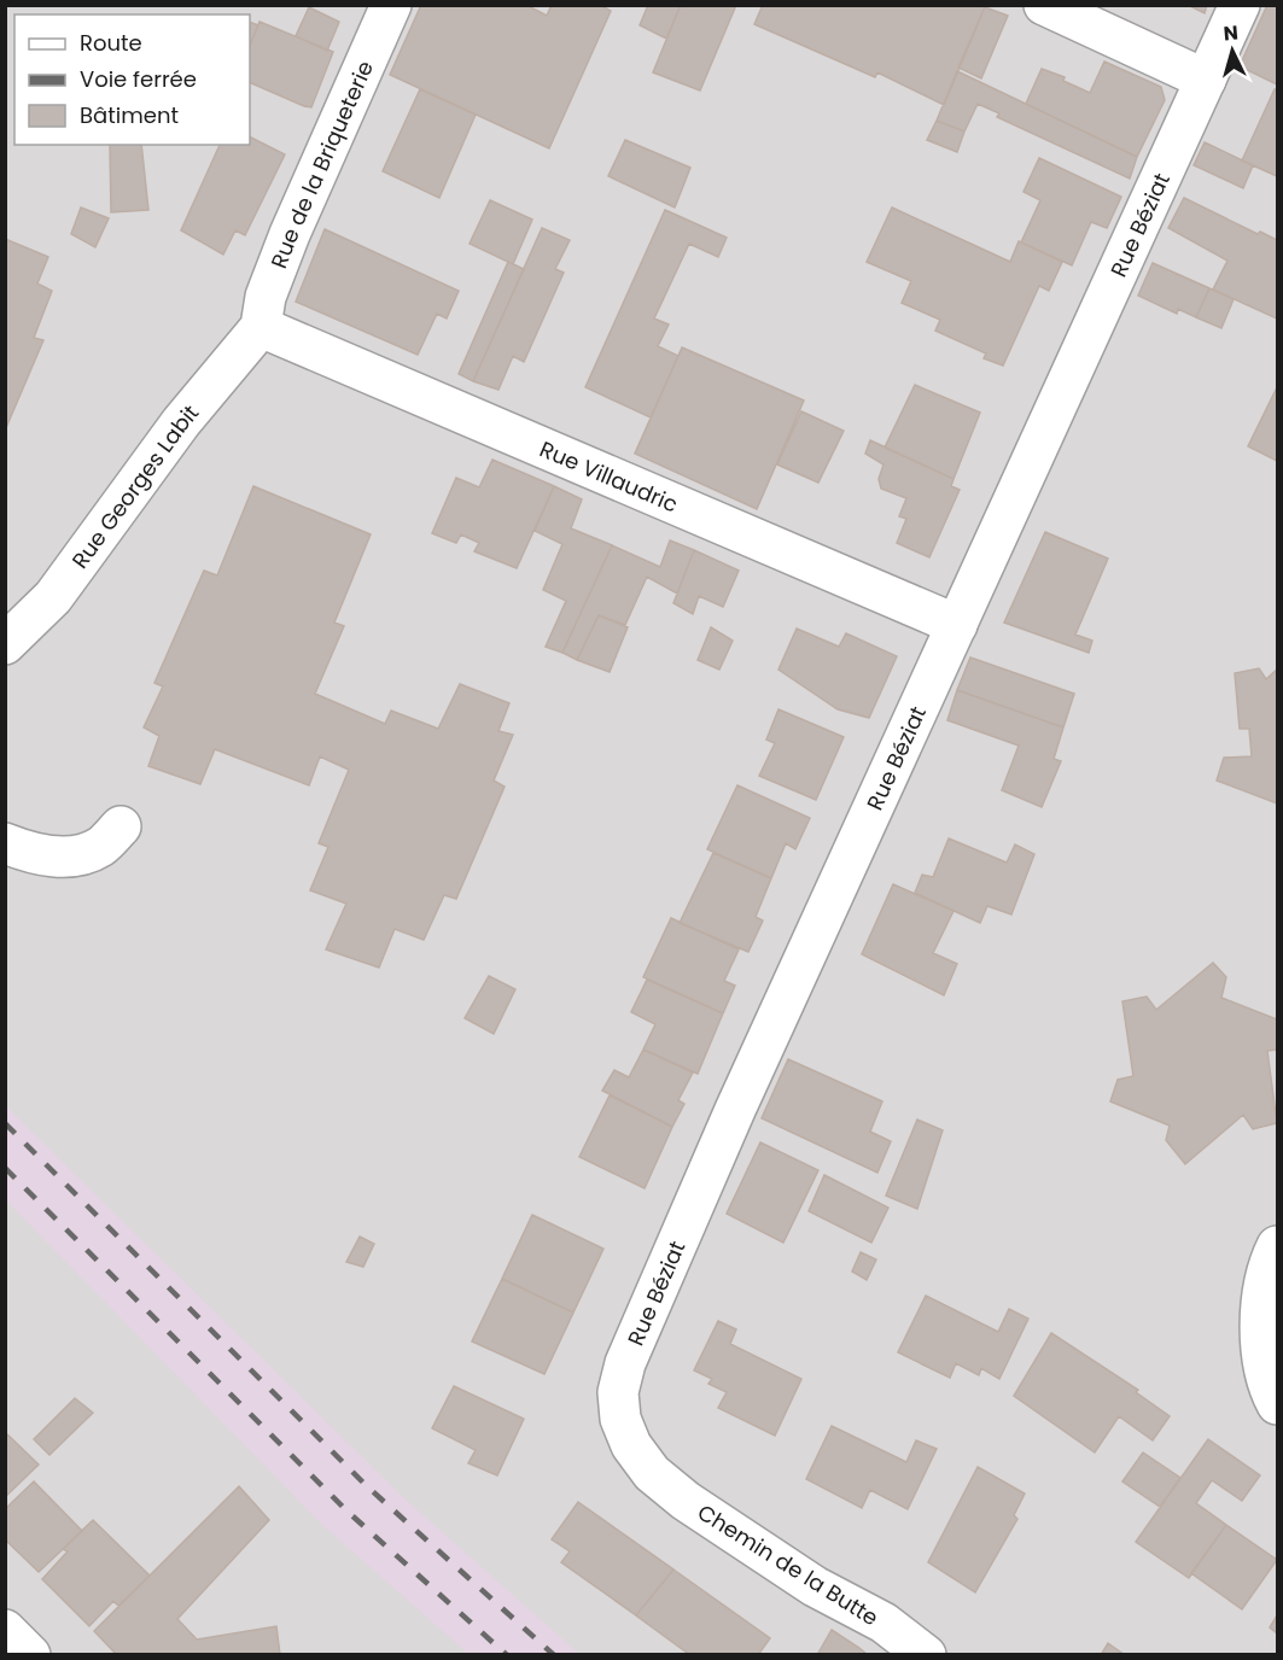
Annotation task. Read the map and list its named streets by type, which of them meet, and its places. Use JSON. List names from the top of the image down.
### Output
{
  "streets": {
    "street": [
      "Rue de la Briqueterie",
      "Rue Béziat",
      "Rue Villaudric",
      "Rue Georges Labit",
      "Chemin de la Butte"
    ]
  },
  "crossings": [
    ["Rue de la Briqueterie", "Rue Villaudric"],
    ["Rue de la Briqueterie", "Rue Georges Labit"],
    ["Rue Béziat", "Rue Villaudric"],
    ["Rue Béziat", "Chemin de la Butte"],
    ["Rue Villaudric", "Rue Georges Labit"]
  ],
  "legend": ["Route", "Voie ferrée", "Bâtiment"],
  "north": "top"
}
